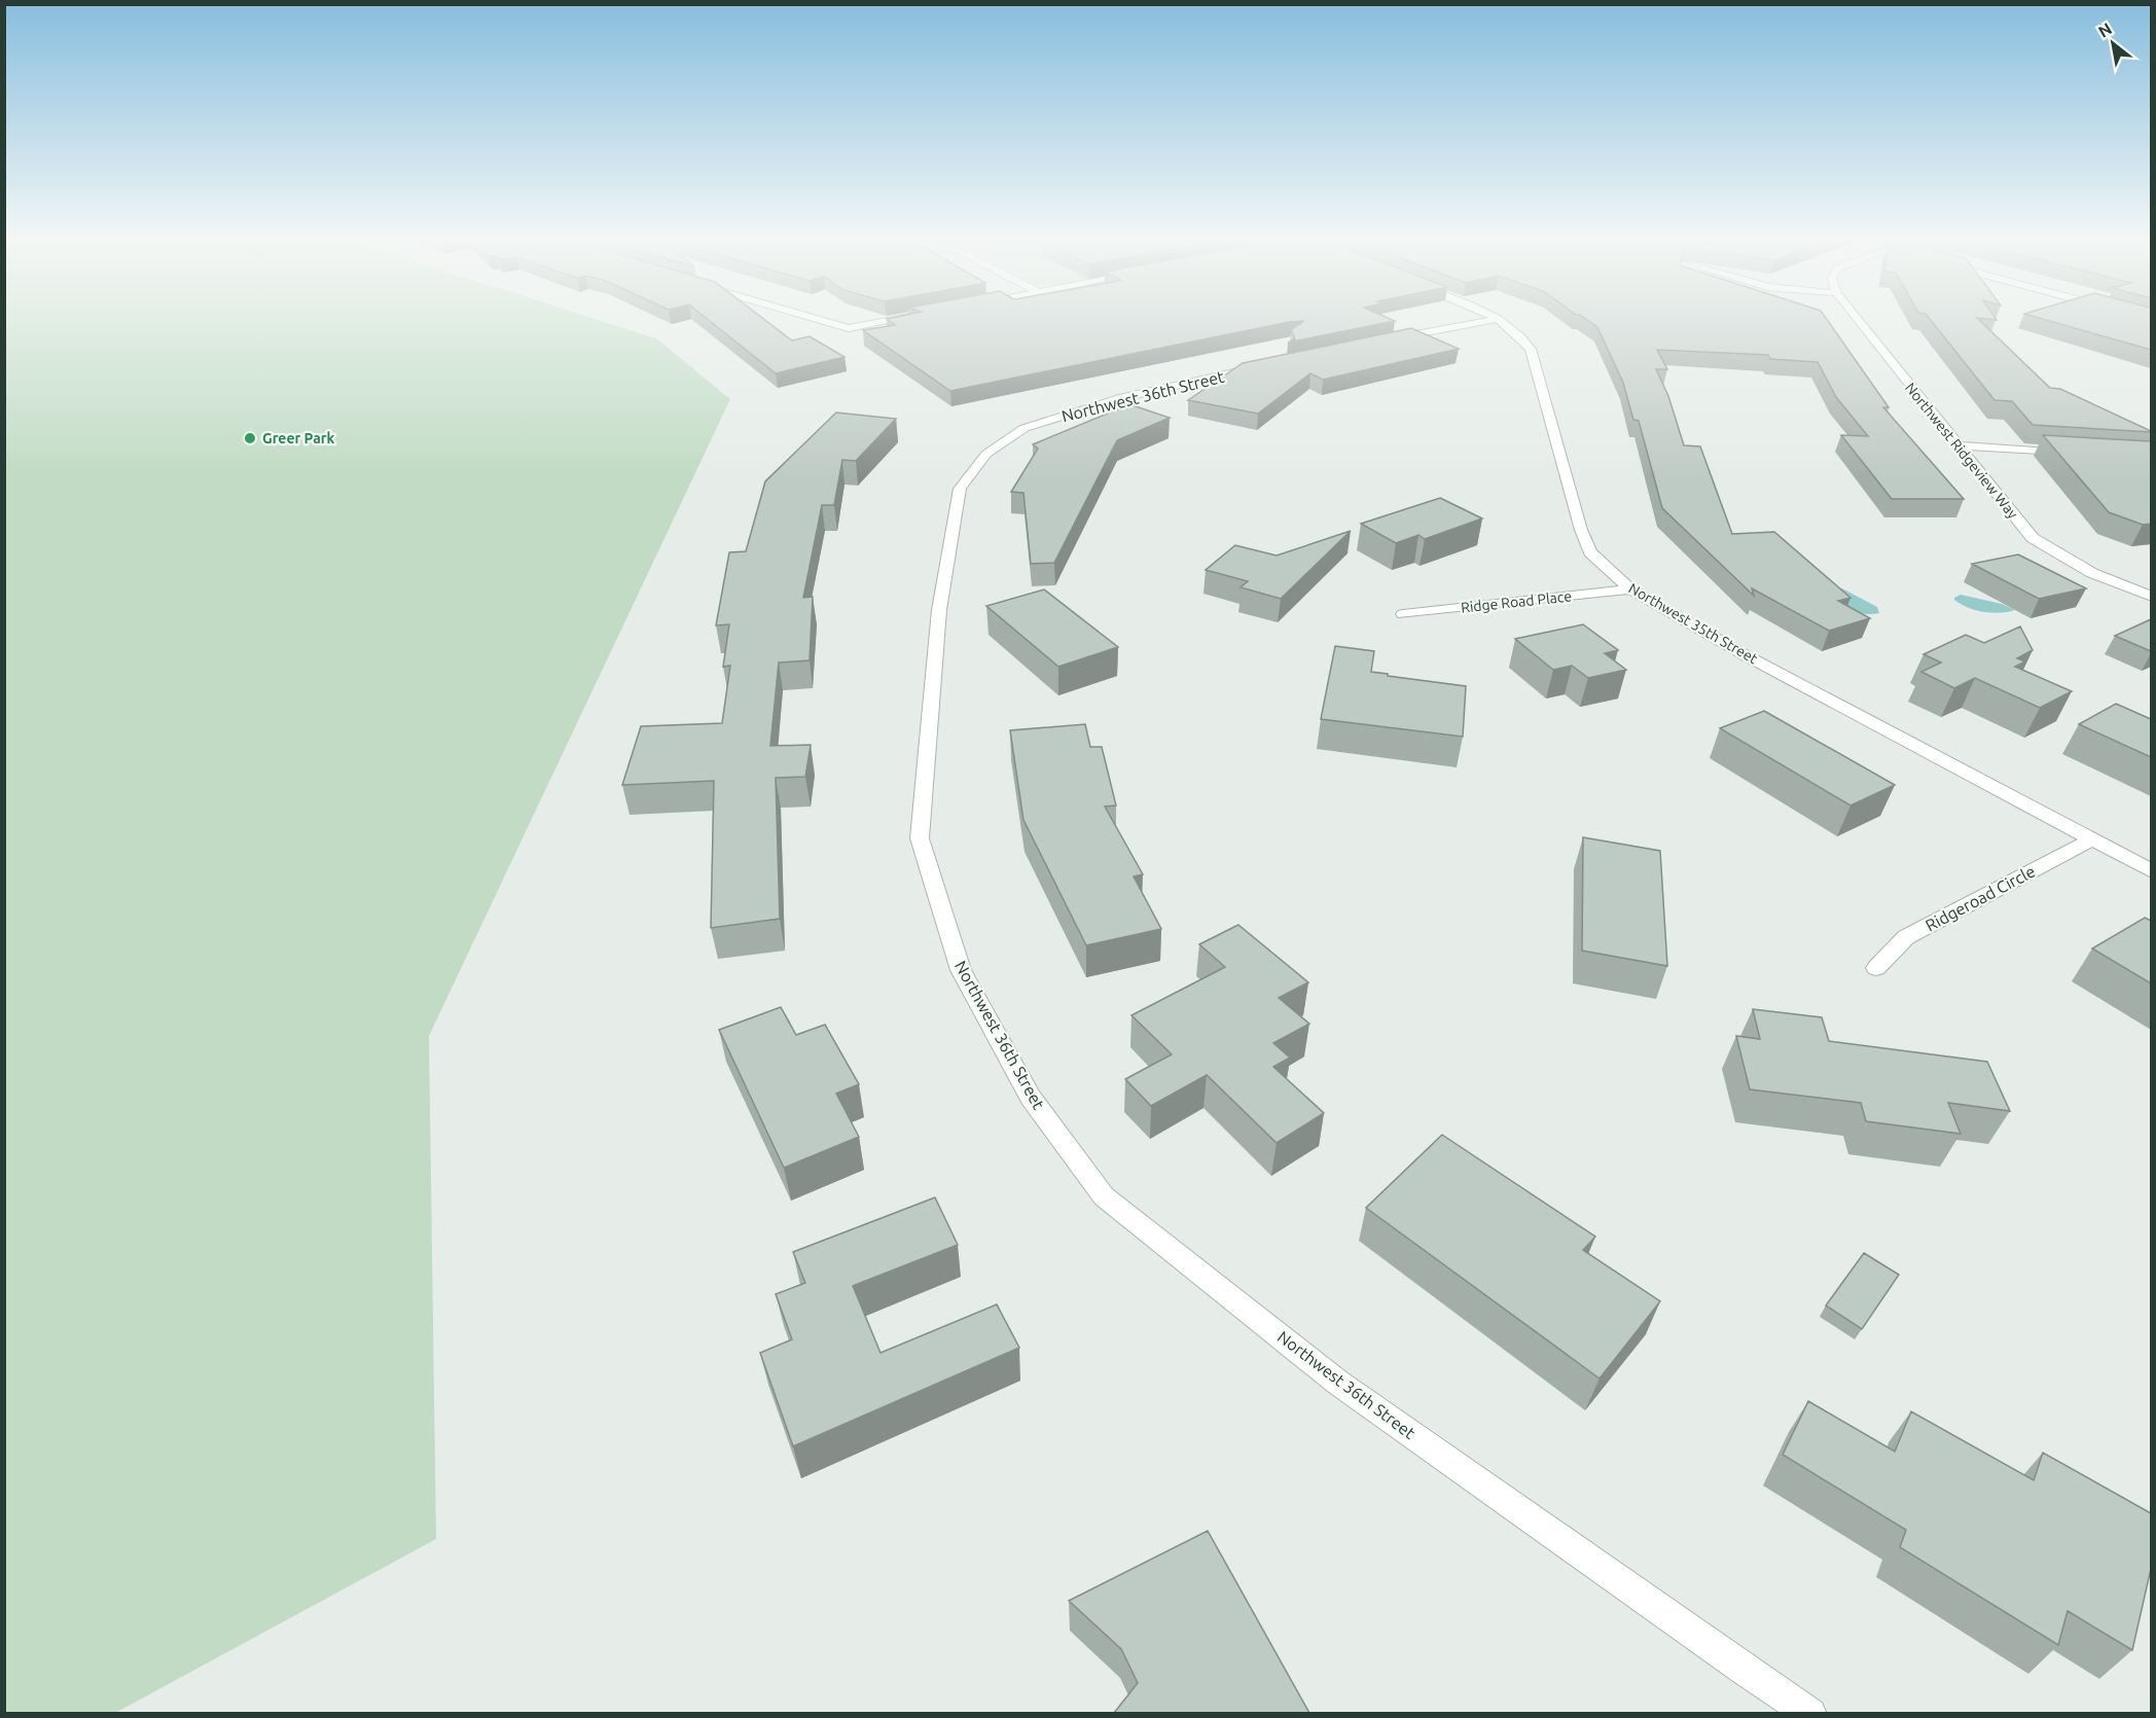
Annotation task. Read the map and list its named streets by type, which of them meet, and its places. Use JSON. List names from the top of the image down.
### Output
{
  "streets": {
    "street": [
      "Northwest 36th Street",
      "Northwest Ridgeview Way",
      "Ridge Road Place",
      "Northwest 35th Street",
      "Ridgeroad Circle"
    ]
  },
  "crossings": [
    ["Ridge Road Place", "Northwest 35th Street"],
    ["Northwest 35th Street", "Ridgeroad Circle"]
  ],
  "places": ["Greer Park"],
  "north": "top left"
}
